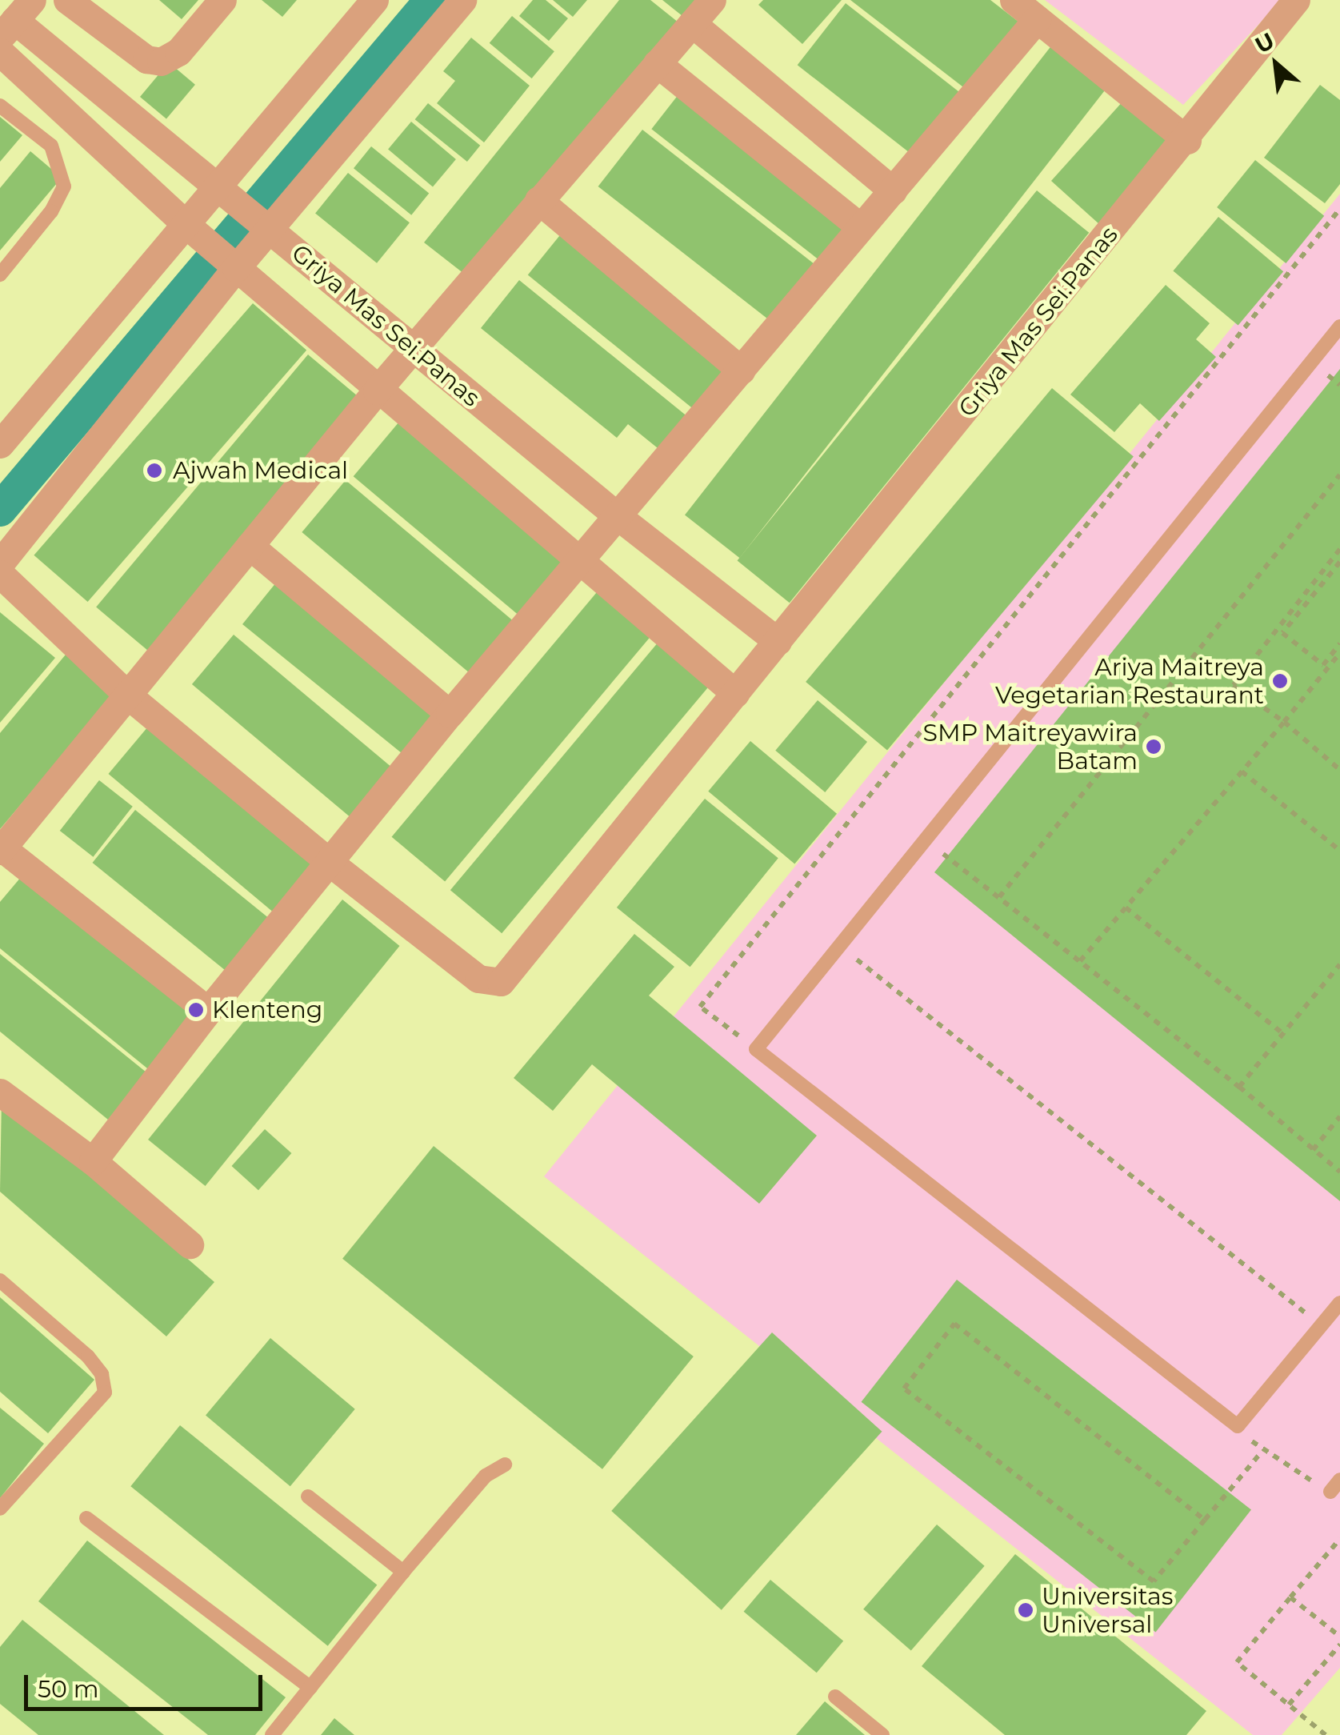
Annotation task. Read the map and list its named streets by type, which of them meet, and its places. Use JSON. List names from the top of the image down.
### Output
{
  "streets": {
    "street": ["Griya Mas Sei.Panas"]
  },
  "places": [
    "Ajwah Medical",
    "Ariya Maitreya Vegetarian Restaurant",
    "SMP Maitreyawira Batam",
    "Klenteng",
    "Universitas Universal"
  ],
  "scale_bar": "50 m",
  "north": "top left"
}
